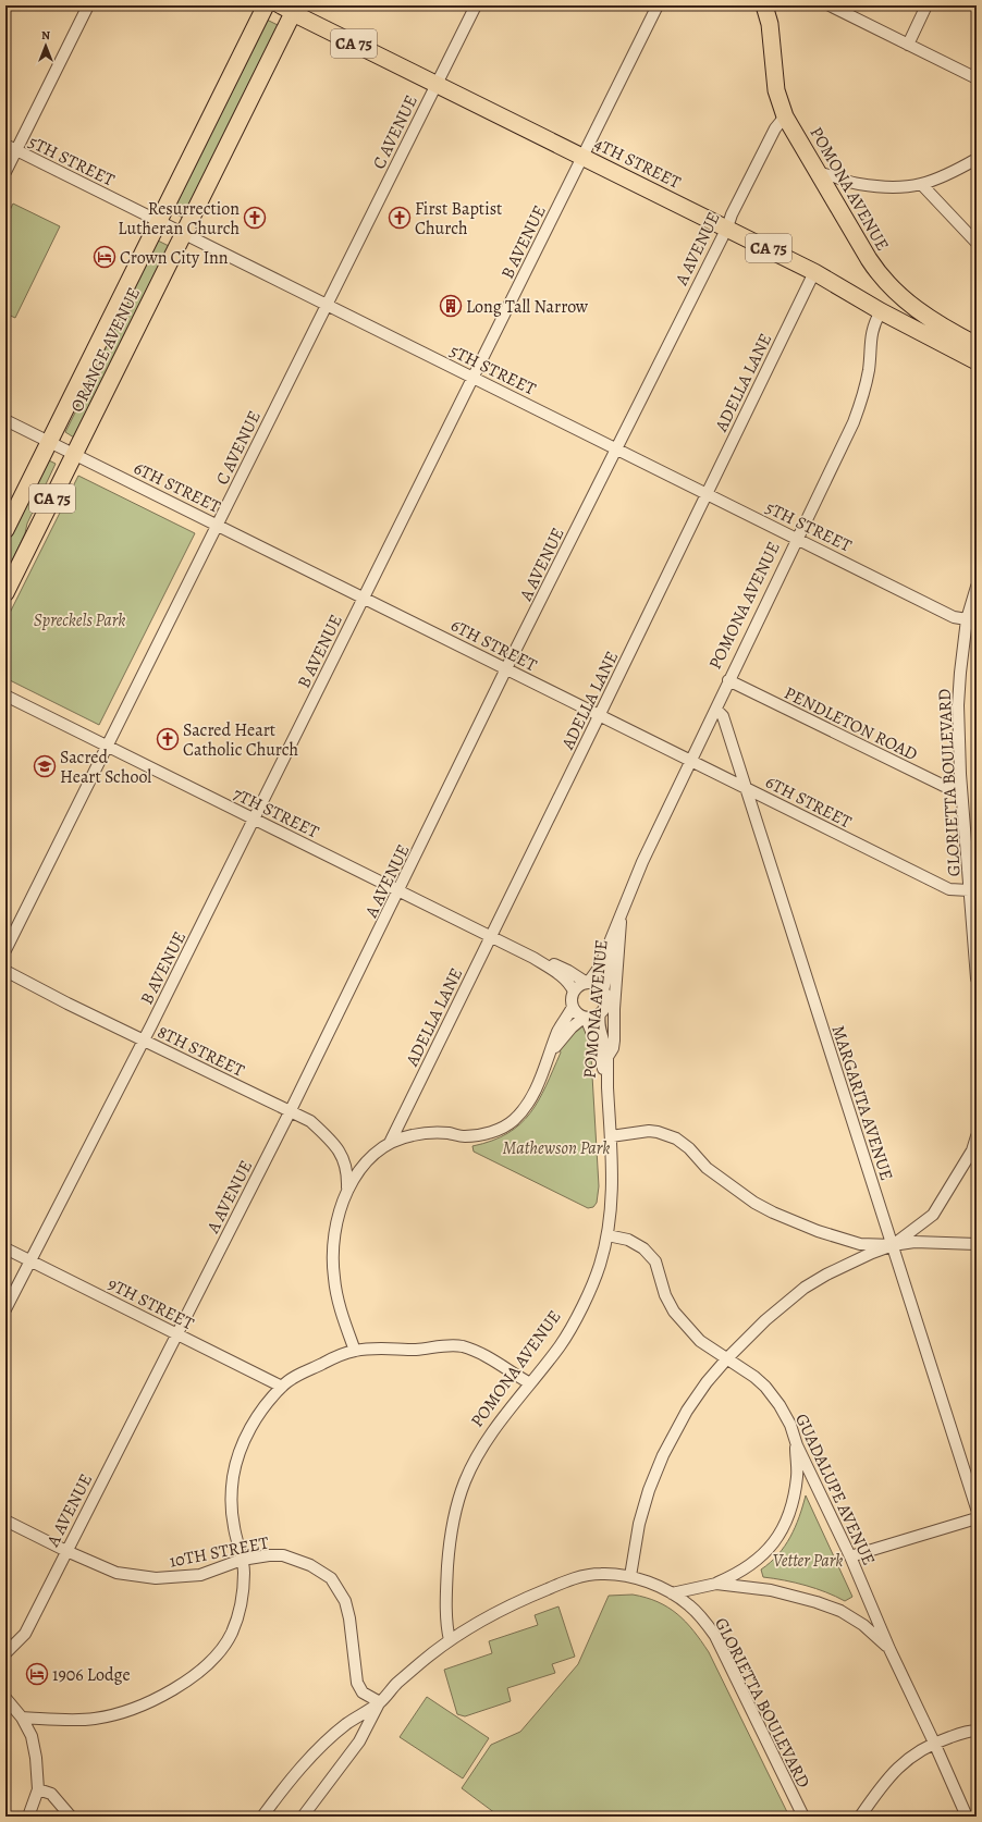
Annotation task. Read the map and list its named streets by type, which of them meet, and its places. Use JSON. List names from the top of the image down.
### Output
{
  "streets": {
    "highway": [
      "CA 75",
      "4TH STREET",
      "POMONA AVENUE",
      "ORANGE AVENUE"
    ],
    "street": [
      "C AVENUE",
      "5TH STREET",
      "B AVENUE",
      "A AVENUE",
      "ADELLA LANE",
      "6TH STREET",
      "PENDLETON ROAD",
      "GLORIETTA BOULEVARD",
      "7TH STREET",
      "8TH STREET",
      "MARGARITA AVENUE",
      "9TH STREET",
      "GUADALUPE AVENUE",
      "10TH STREET"
    ]
  },
  "crossings": [
    ["C AVENUE", "5TH STREET"],
    ["C AVENUE", "4TH STREET"],
    ["C AVENUE", "6TH STREET"],
    ["C AVENUE", "7TH STREET"],
    ["5TH STREET", "POMONA AVENUE"],
    ["5TH STREET", "B AVENUE"],
    ["5TH STREET", "A AVENUE"],
    ["5TH STREET", "ORANGE AVENUE"],
    ["5TH STREET", "ADELLA LANE"],
    ["5TH STREET", "GLORIETTA BOULEVARD"],
    ["4TH STREET", "POMONA AVENUE"],
    ["4TH STREET", "B AVENUE"],
    ["4TH STREET", "A AVENUE"],
    ["4TH STREET", "ORANGE AVENUE"],
    ["4TH STREET", "ADELLA LANE"],
    ["POMONA AVENUE", "A AVENUE"],
    ["POMONA AVENUE", "6TH STREET"],
    ["POMONA AVENUE", "PENDLETON ROAD"],
    ["POMONA AVENUE", "GLORIETTA BOULEVARD"],
    ["POMONA AVENUE", "7TH STREET"],
    ["POMONA AVENUE", "MARGARITA AVENUE"],
    ["POMONA AVENUE", "GUADALUPE AVENUE"],
    ["B AVENUE", "6TH STREET"],
    ["B AVENUE", "7TH STREET"],
    ["B AVENUE", "8TH STREET"],
    ["B AVENUE", "9TH STREET"],
    ["A AVENUE", "6TH STREET"],
    ["A AVENUE", "7TH STREET"],
    ["A AVENUE", "8TH STREET"],
    ["A AVENUE", "9TH STREET"],
    ["A AVENUE", "10TH STREET"],
    ["ORANGE AVENUE", "6TH STREET"],
    ["ADELLA LANE", "6TH STREET"],
    ["ADELLA LANE", "7TH STREET"],
    ["6TH STREET", "GLORIETTA BOULEVARD"],
    ["6TH STREET", "MARGARITA AVENUE"],
    ["PENDLETON ROAD", "GLORIETTA BOULEVARD"],
    ["GLORIETTA BOULEVARD", "10TH STREET"]
  ],
  "parks": ["Spreckels Park", "Mathewson Park", "Vetter Park"],
  "places": {
    "church": ["Resurrection Lutheran Church", "First Baptist Church", "Sacred Heart Catholic Church"],
    "hotel": ["Crown City Inn", "1906 Lodge"],
    "building": ["Long Tall Narrow"],
    "school or university": ["Sacred Heart School"]
  },
  "north": "top"
}
